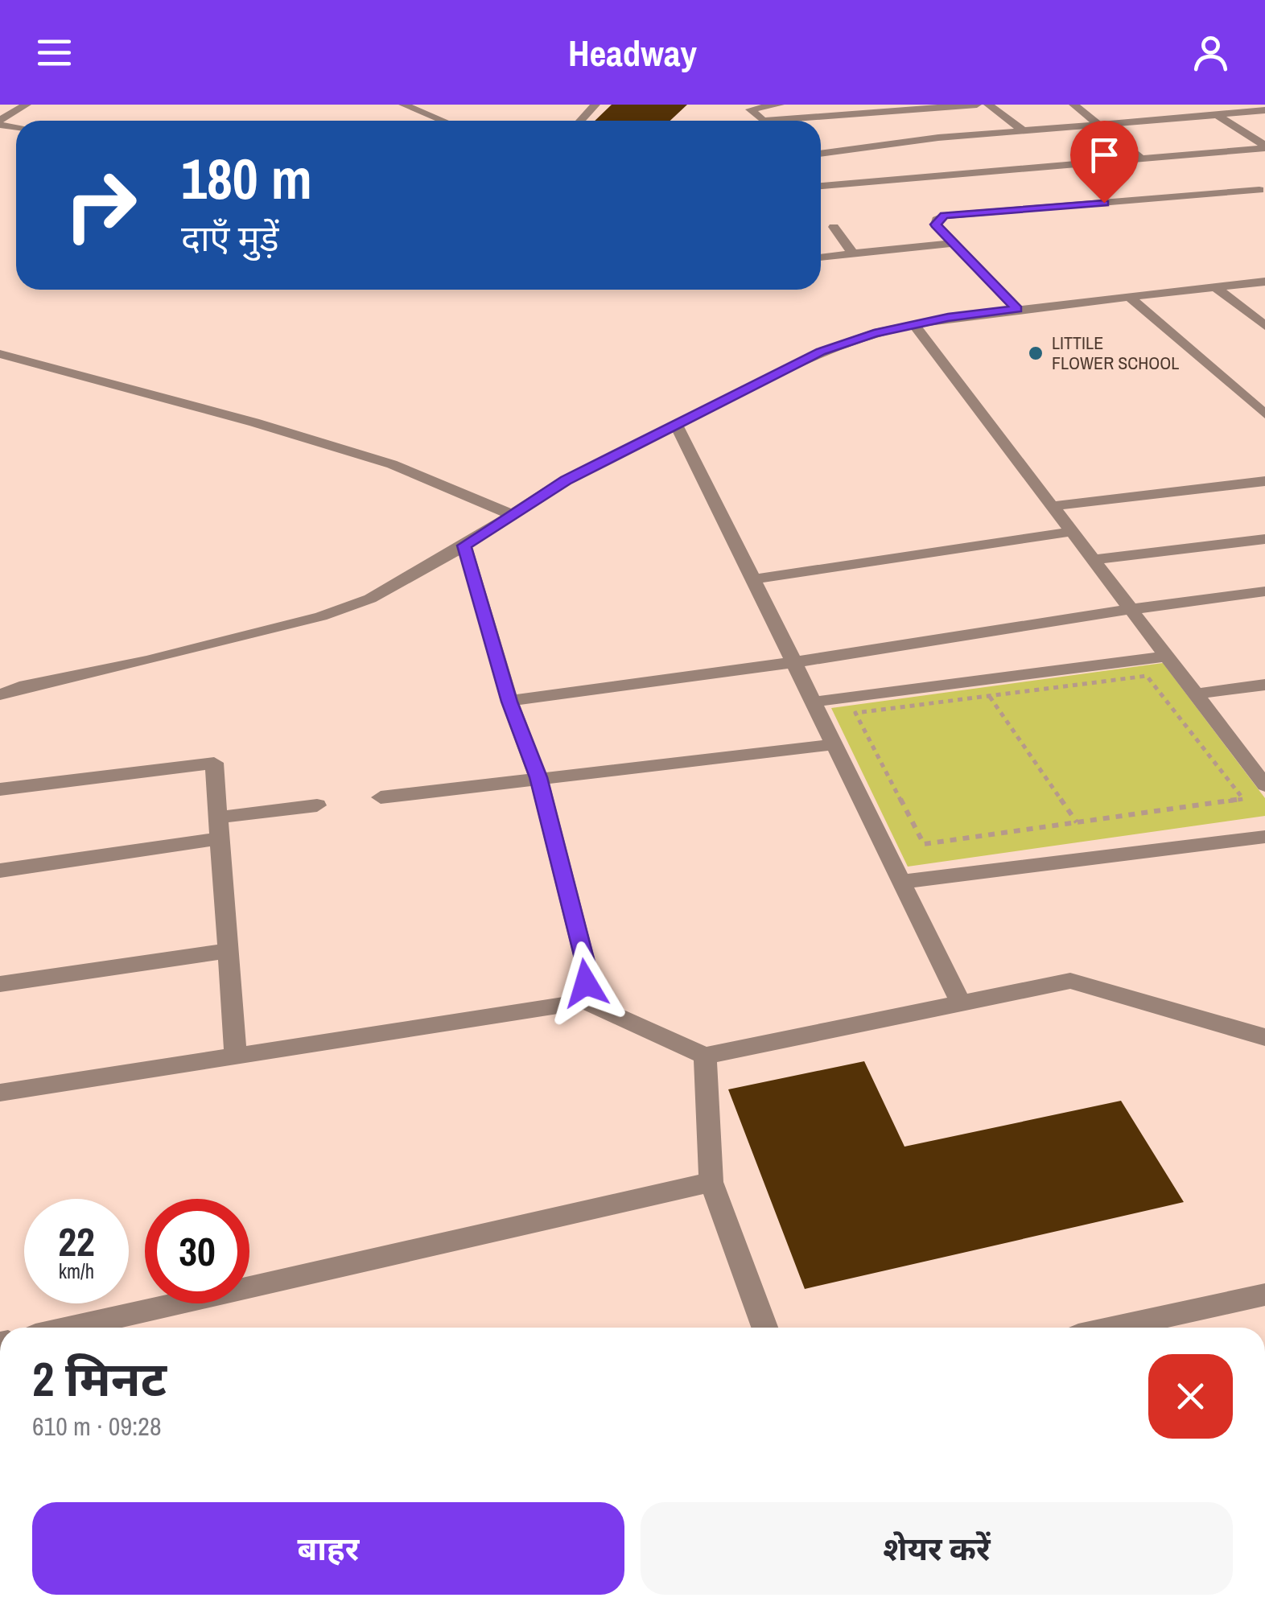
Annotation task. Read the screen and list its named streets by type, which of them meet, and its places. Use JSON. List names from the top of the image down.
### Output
{
  "places": ["LITTILE FLOWER SCHOOL"],
  "page": {
    "header": "Headway",
    "turn": ["180 m", "दाएँ मुड़ें"],
    "speed": "22 km/h",
    "limit": "30",
    "heading": ["2 मिनट", "610 m · 09:28"],
    "buttons": ["बाहर", "शेयर करें"]
  }
}
